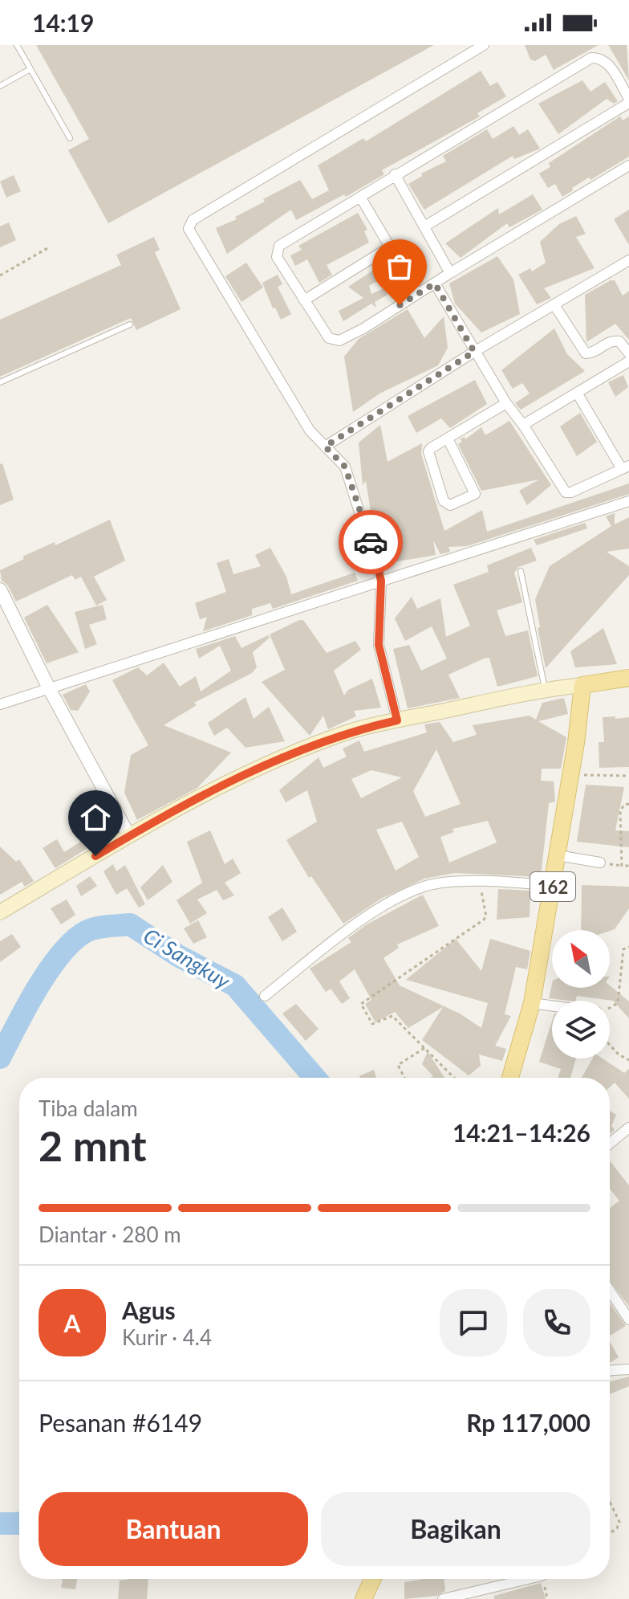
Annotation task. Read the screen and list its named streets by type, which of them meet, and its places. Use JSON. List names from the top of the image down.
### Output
{
  "streets": {
    "main road": ["162"]
  },
  "water": ["Ci Sangkuy"],
  "north": "top left",
  "page": {
    "status": "14:19",
    "heading": ["2 mnt", "Tiba dalam", "14:21–14:26"],
    "panel": [
      "Agus",
      "Kurir · 4.4",
      "Pesanan #6149",
      "Rp 117,000"
    ],
    "bar": "Diantar · 280 m",
    "round": "A",
    "buttons": ["Bantuan", "Bagikan"]
  }
}
